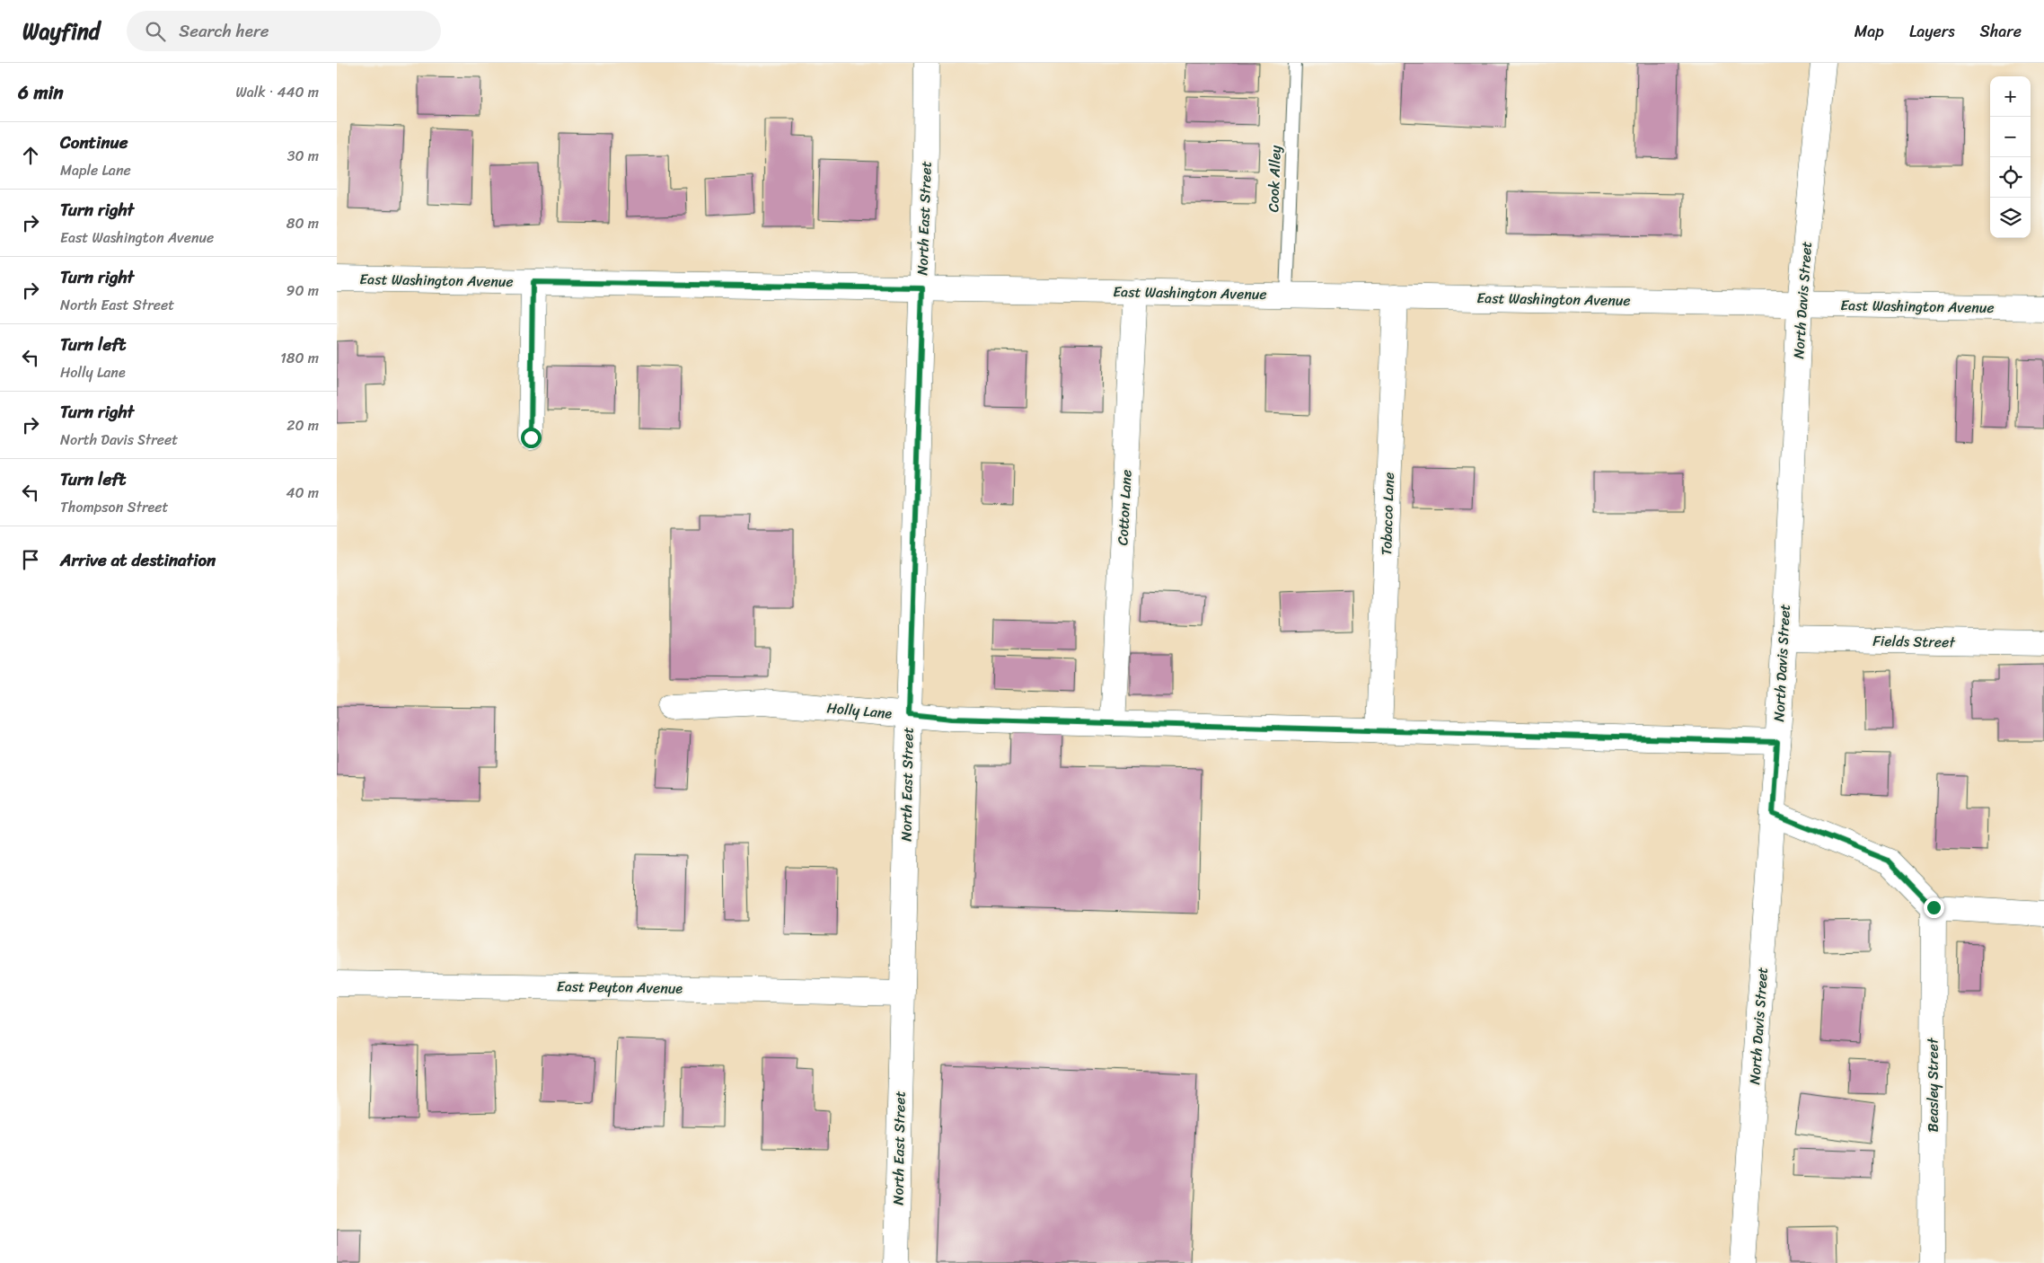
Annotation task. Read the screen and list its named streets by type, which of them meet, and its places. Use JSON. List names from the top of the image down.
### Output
{
  "streets": {
    "street": [
      "North East Street",
      "East Washington Avenue",
      "North Davis Street",
      "Cotton Lane",
      "Tobacco Lane",
      "Fields Street",
      "Holly Lane",
      "East Peyton Avenue",
      "Beasley Street"
    ],
    "lane": ["Cook Alley"]
  },
  "crossings": [
    ["Cook Alley", "East Washington Avenue"],
    ["North East Street", "East Washington Avenue"],
    ["North East Street", "Holly Lane"],
    ["North East Street", "East Peyton Avenue"],
    ["East Washington Avenue", "North Davis Street"],
    ["East Washington Avenue", "Cotton Lane"],
    ["East Washington Avenue", "Tobacco Lane"],
    ["North Davis Street", "Fields Street"],
    ["North Davis Street", "Holly Lane"],
    ["Cotton Lane", "Holly Lane"],
    ["Tobacco Lane", "Holly Lane"]
  ],
  "page": {
    "header": "Wayfind",
    "search": "Search here",
    "nav": ["Map", "Layers", "Share"],
    "heading": ["6 min", "Walk · 440 m"],
    "map_buttons": ["+", "−"],
    "list": [
      ["Continue", "Maple Lane", "30 m"],
      ["Turn right", "East Washington Avenue", "80 m"],
      ["Turn right", "North East Street", "90 m"],
      ["Turn left", "Holly Lane", "180 m"],
      ["Turn right", "North Davis Street", "20 m"],
      ["Turn left", "Thompson Street", "40 m"],
      "Arrive at destination"
    ]
  }
}
